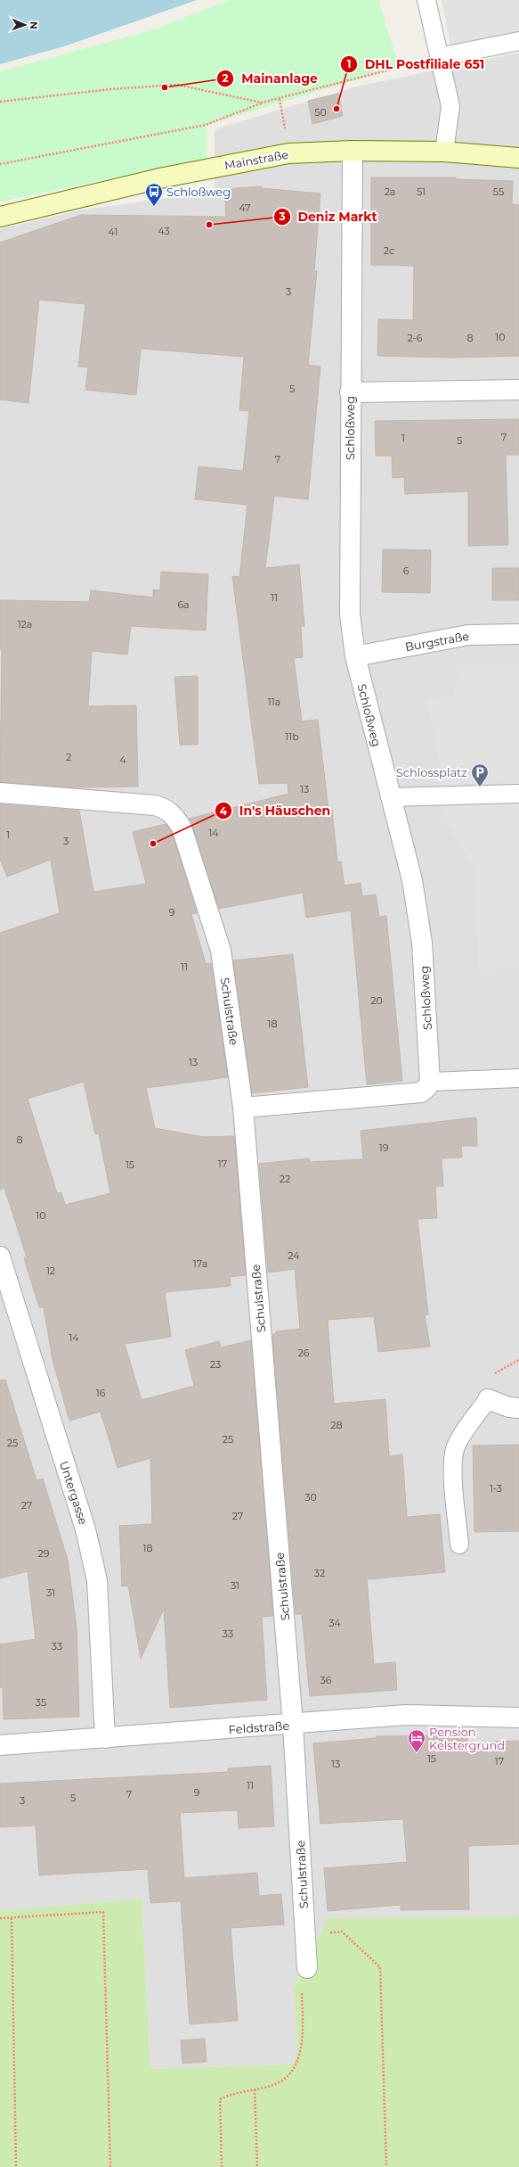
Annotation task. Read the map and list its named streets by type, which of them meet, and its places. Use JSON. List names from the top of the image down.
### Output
{
  "streets": {
    "street": [
      "Mainstraße",
      "Schloßweg",
      "Burgstraße",
      "Schulstraße",
      "Untergasse",
      "Feldstraße"
    ]
  },
  "crossings": [
    ["Mainstraße", "Schloßweg"],
    ["Schloßweg", "Burgstraße"],
    ["Schulstraße", "Feldstraße"],
    ["Untergasse", "Feldstraße"]
  ],
  "places": {
    "other": [
      "Mainanlage",
      "DHL Postfiliale 651",
      "Deniz Markt",
      "In's Häuschen"
    ],
    "bus stop": ["Schloßweg"],
    "parking": ["Schlossplatz"],
    "hotel": ["Pension Kelstergrund"]
  },
  "house_numbers": [
    "50",
    "2a",
    "51",
    "55",
    "47",
    "43",
    "41",
    "2c",
    "3",
    "10",
    "2-6",
    "8",
    "5",
    "7",
    "1",
    "5",
    "7",
    "6",
    "11",
    "6a",
    "12a",
    "11a",
    "11b",
    "2",
    "4",
    "13",
    "14",
    "1",
    "3",
    "9",
    "11",
    "20",
    "18",
    "13",
    "8",
    "19",
    "17",
    "15",
    "22",
    "10",
    "24",
    "17a",
    "12",
    "14",
    "26",
    "23",
    "16",
    "28",
    "25",
    "25",
    "1-3",
    "30",
    "27",
    "27",
    "18",
    "29",
    "32",
    "31",
    "31",
    "34",
    "33",
    "33",
    "36",
    "35",
    "15",
    "17",
    "13",
    "11",
    "9",
    "7",
    "5",
    "3"
  ],
  "north": "right"
}
